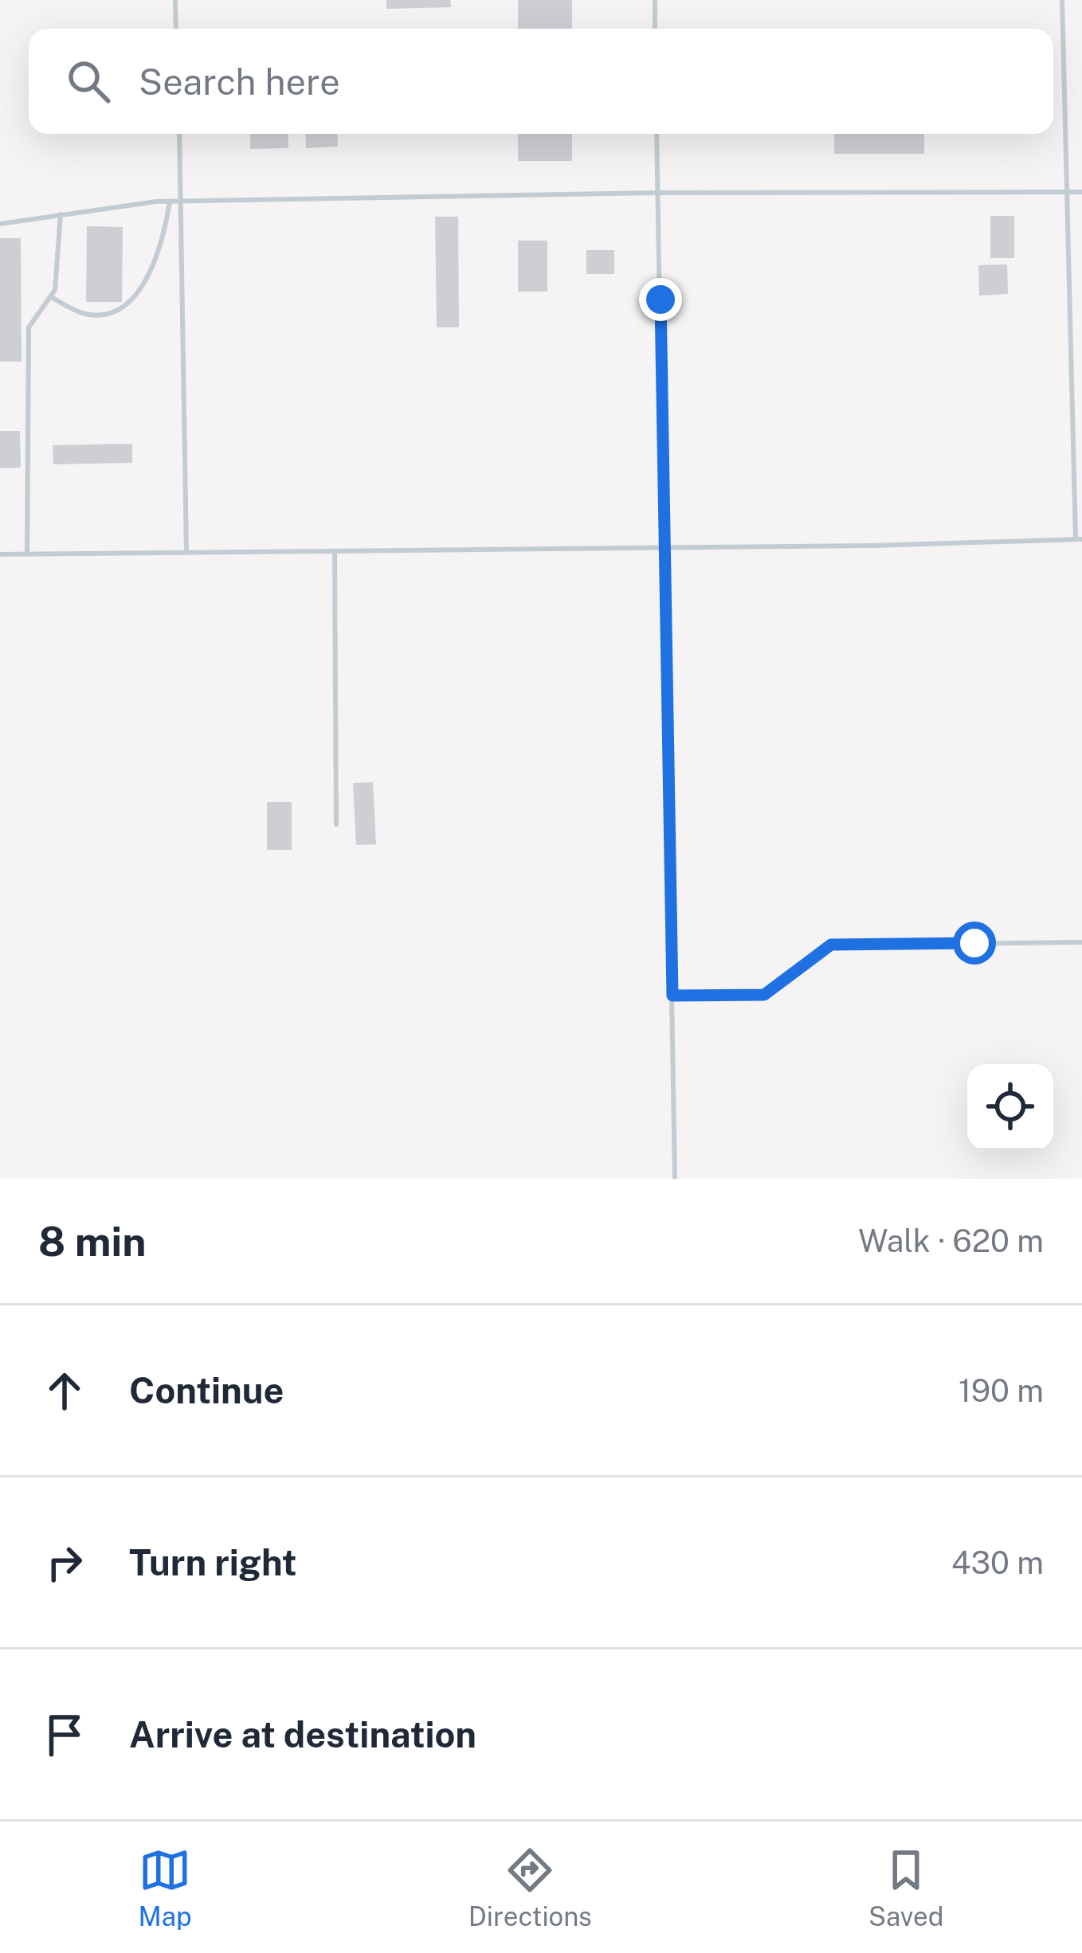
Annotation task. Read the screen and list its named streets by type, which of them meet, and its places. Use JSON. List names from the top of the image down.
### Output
{
  "page": {
    "search": "Search here",
    "heading": ["8 min", "Walk · 620 m"],
    "list": [
      ["Continue", "190 m"],
      ["Turn right", "430 m"],
      "Arrive at destination"
    ],
    "nav": ["Map", "Directions", "Saved"]
  }
}
